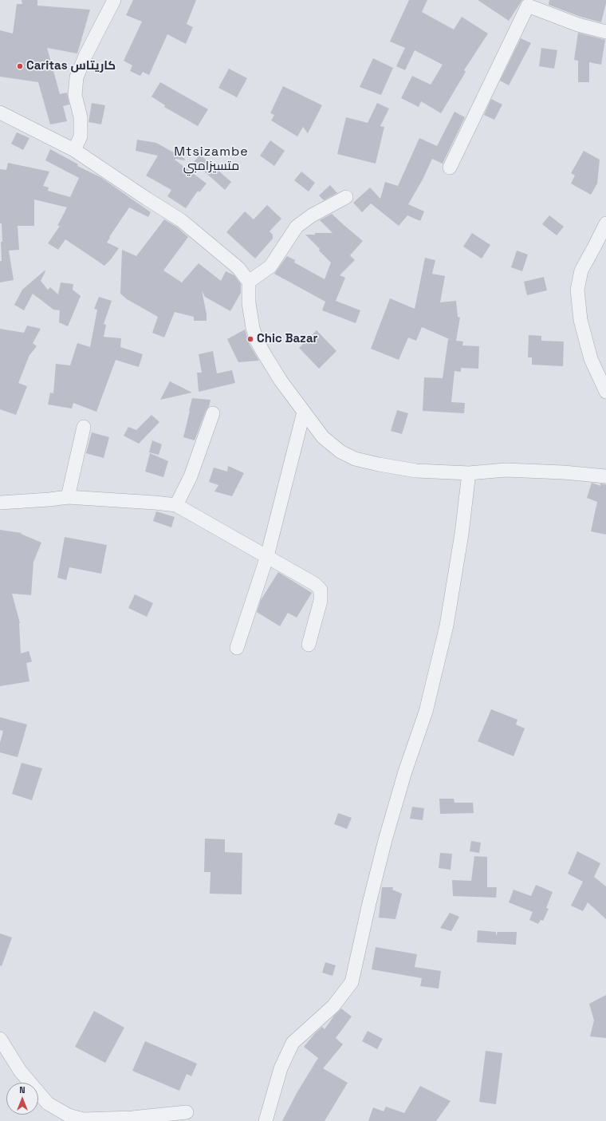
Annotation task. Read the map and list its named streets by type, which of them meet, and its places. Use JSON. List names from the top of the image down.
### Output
{
  "districts": ["Mtsizambe متسيزامبي"],
  "places": ["Caritas كاريتاس", "Chic Bazar"],
  "north": "top"
}
